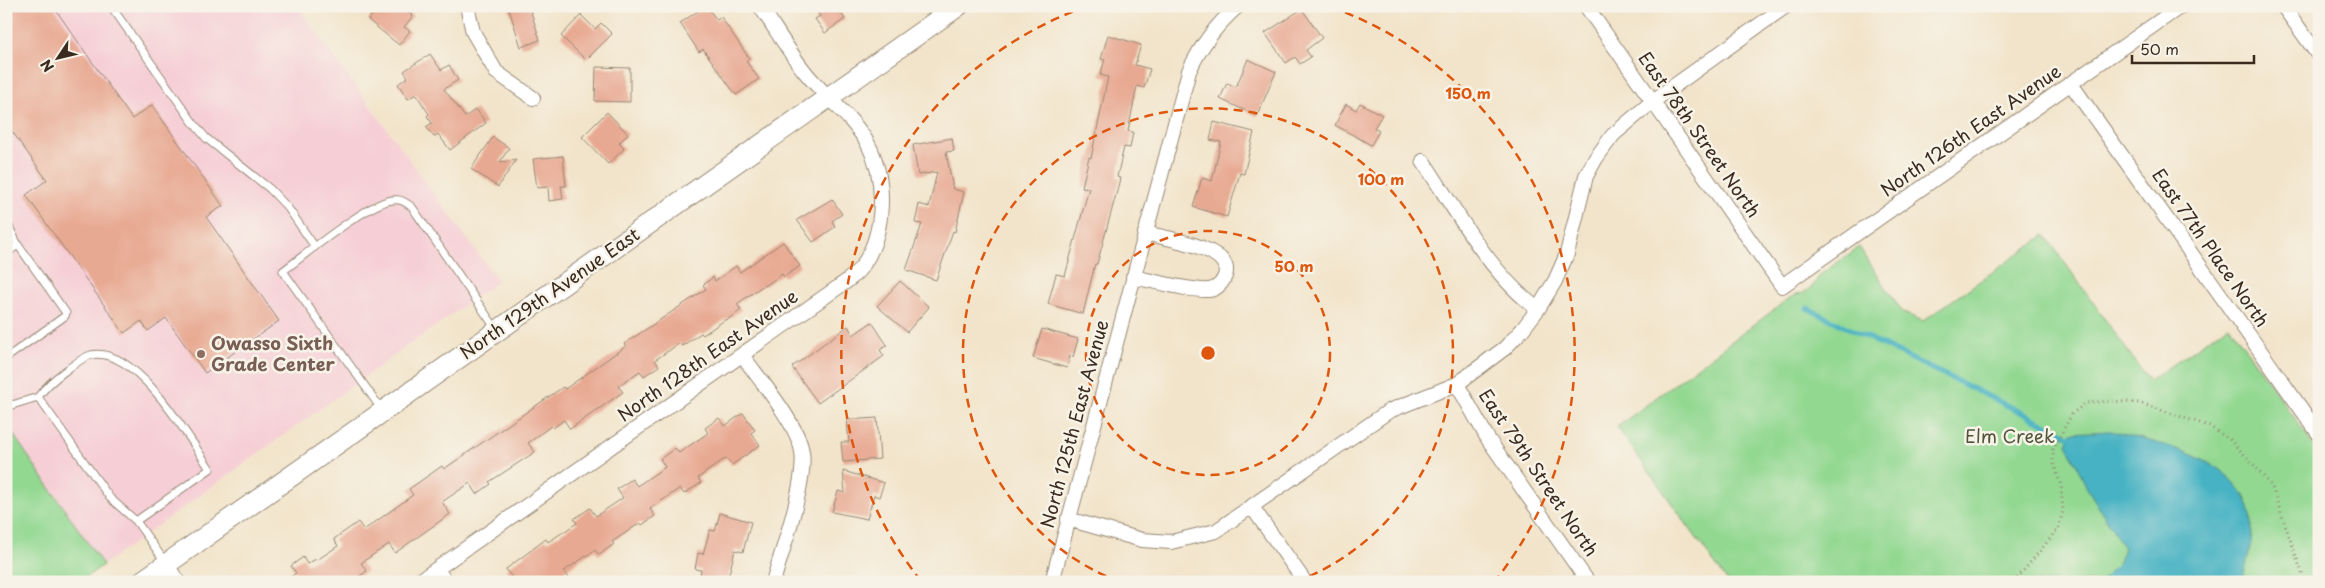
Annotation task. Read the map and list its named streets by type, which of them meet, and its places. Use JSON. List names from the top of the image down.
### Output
{
  "streets": {
    "main road": ["North 129th Avenue East"],
    "street": [
      "North 126th East Avenue",
      "East 78th Street North",
      "East 77th Place North",
      "North 128th East Avenue",
      "North 125th East Avenue",
      "East 79th Street North"
    ]
  },
  "crossings": [
    ["North 126th East Avenue", "East 78th Street North"],
    ["North 126th East Avenue", "East 77th Place North"],
    ["North 129th Avenue East", "North 128th East Avenue"]
  ],
  "parks": ["Elm Creek"],
  "places": ["Owasso Sixth Grade Center"],
  "scale_bar": "50 m",
  "north": "bottom left",
  "rings": ["150 m", "100 m", "50 m"]
}
